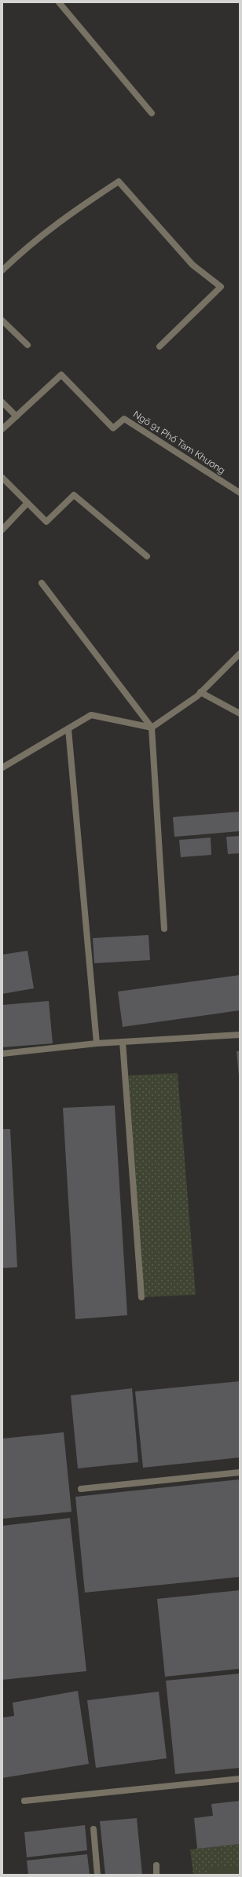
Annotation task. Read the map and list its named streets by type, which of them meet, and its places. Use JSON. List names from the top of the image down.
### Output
{
  "streets": {
    "street": ["Ngõ 91 Phố Tam Khương"]
  }
}
